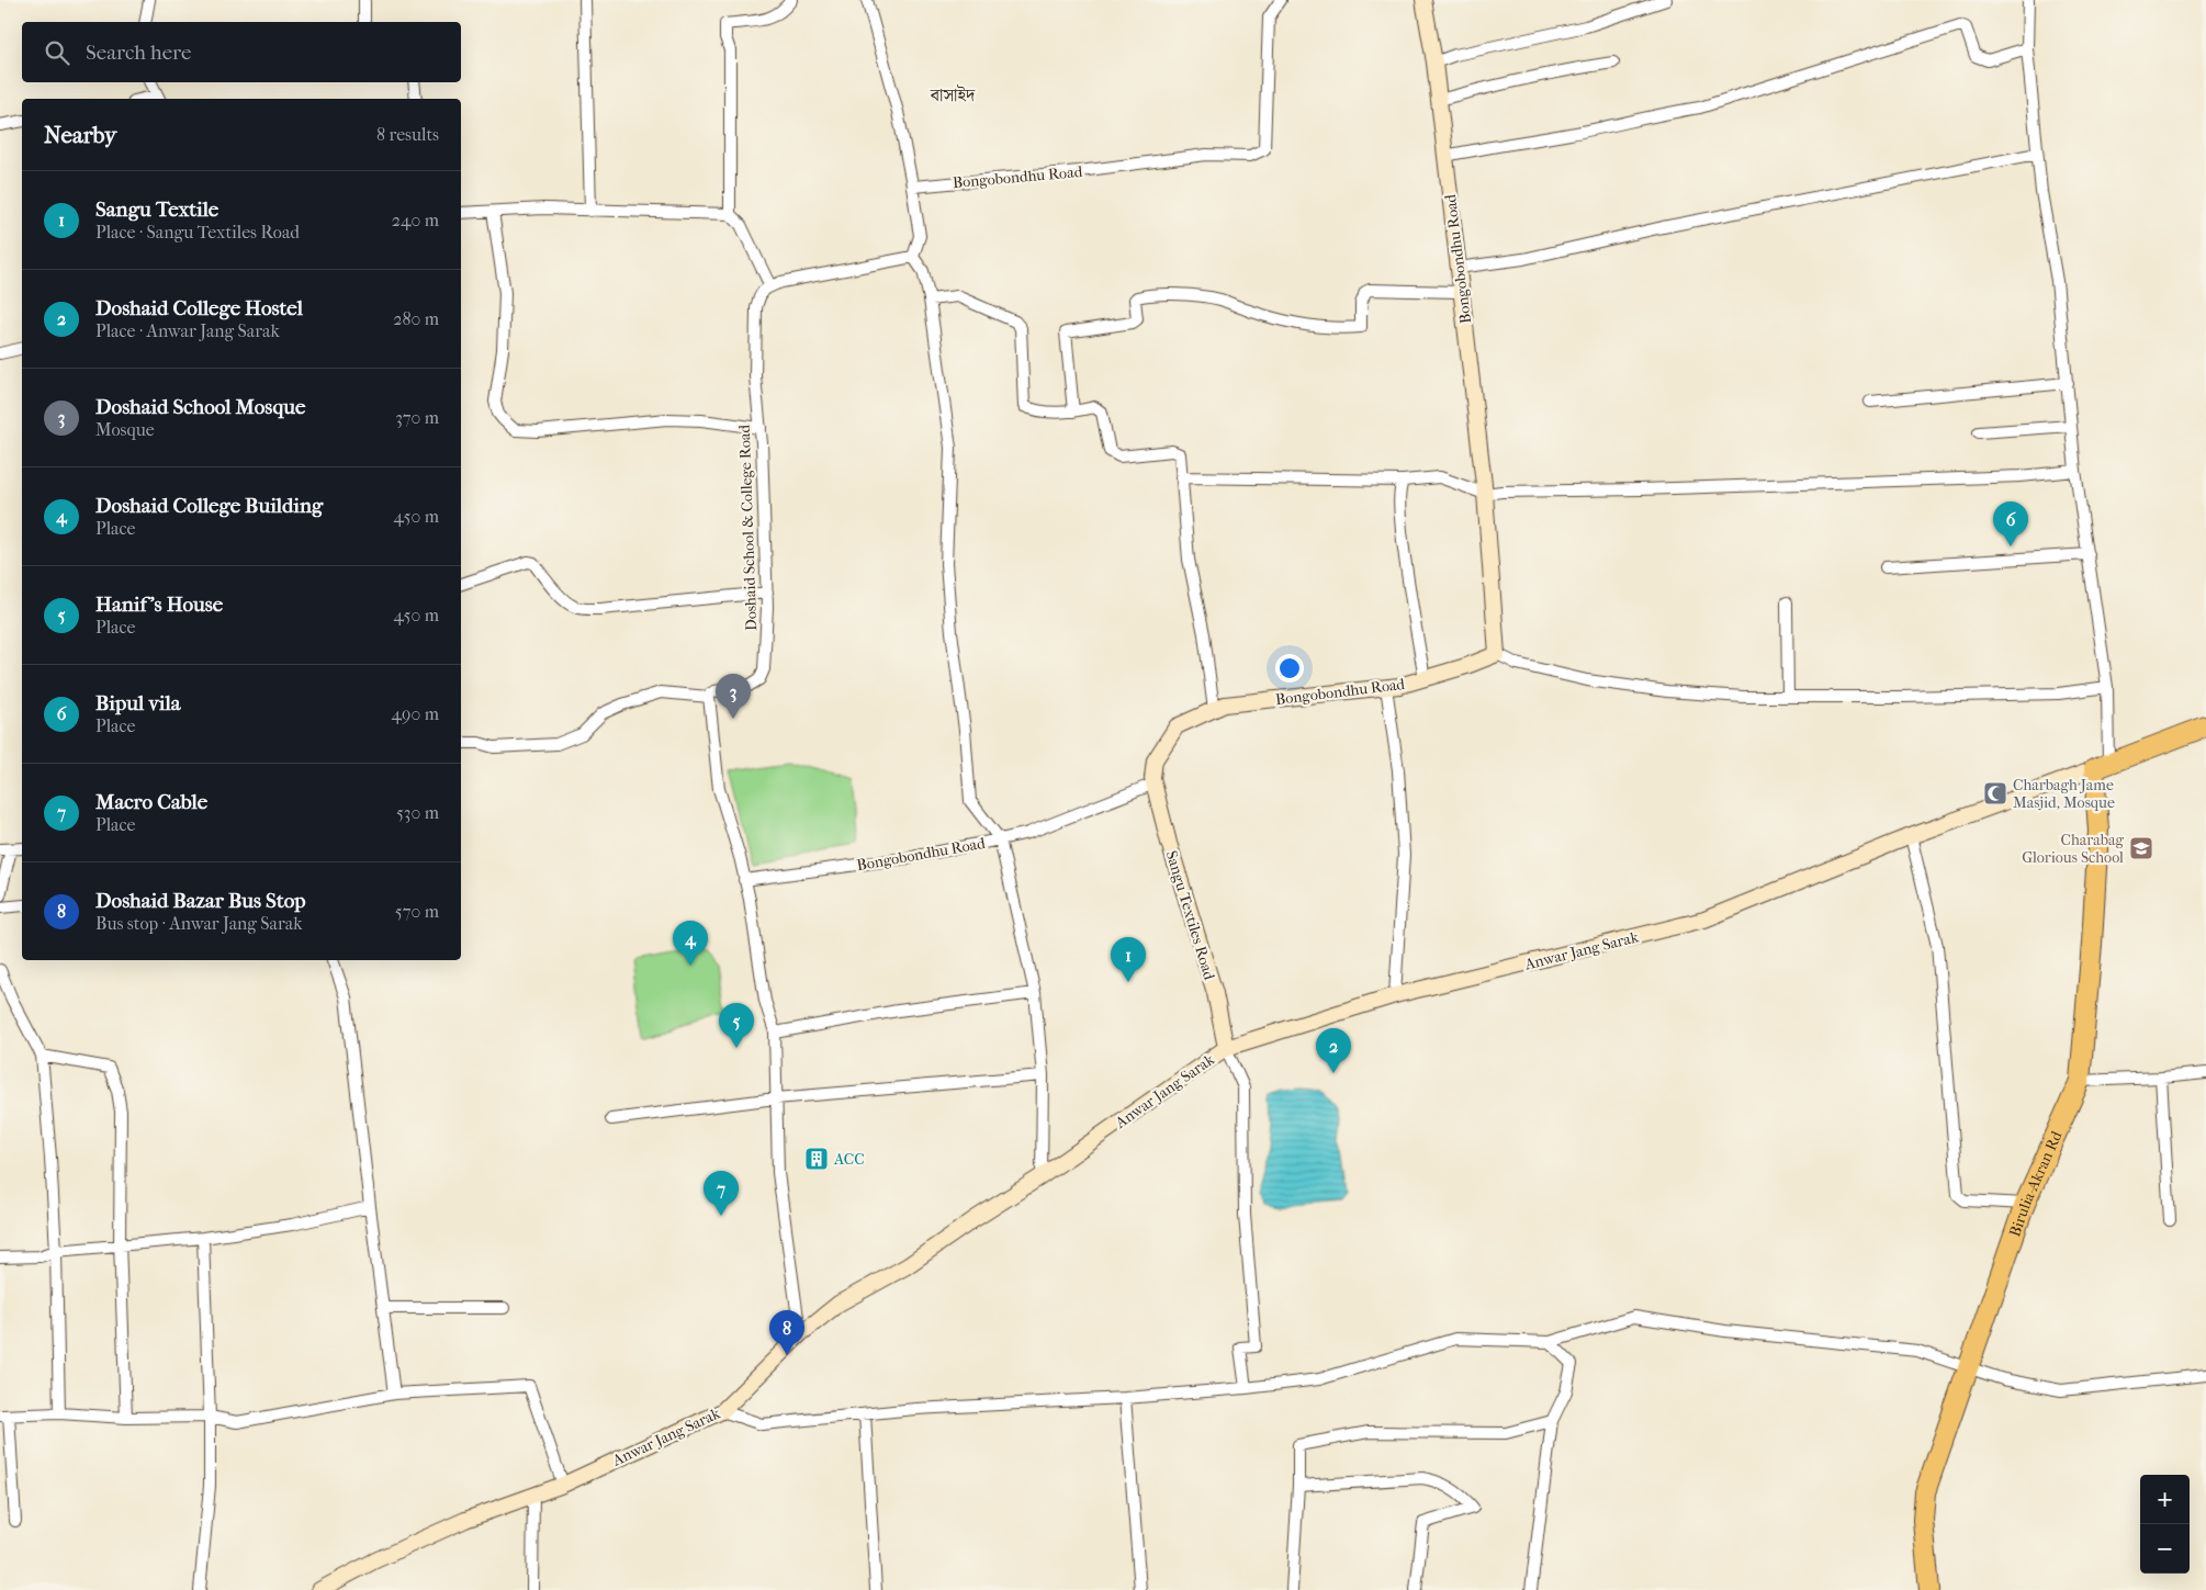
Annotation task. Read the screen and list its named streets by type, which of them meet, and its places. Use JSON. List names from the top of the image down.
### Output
{
  "streets": {
    "highway": ["Birulia-Akran Rd"],
    "main road": ["Bongobondhu Road", "Sangu Textiles Road", "Anwar Jang Sarak"],
    "street": ["Doshaid School & College Road"]
  },
  "crossings": [
    ["Bongobondhu Road", "Sangu Textiles Road"],
    ["Sangu Textiles Road", "Anwar Jang Sarak"],
    ["Anwar Jang Sarak", "Birulia-Akran Rd"]
  ],
  "districts": ["বাসাইদ"],
  "places": {
    "mosque": ["Charbagh Jame Masjid, Mosque"],
    "school or university": ["Charabag Glorious School"],
    "building": ["ACC"]
  },
  "page": {
    "search": "Search here",
    "heading": ["Nearby", "8 results"],
    "list": [
      {
        "mark": "1",
        "name": "Sangu Textile",
        "note": "Place · Sangu Textiles Road",
        "value": "240 m"
      },
      {
        "mark": "2",
        "name": "Doshaid College Hostel",
        "note": "Place · Anwar Jang Sarak",
        "value": "280 m"
      },
      {
        "mark": "3",
        "name": "Doshaid School Mosque",
        "note": "Mosque",
        "value": "370 m"
      },
      {
        "mark": "4",
        "name": "Doshaid College Building",
        "note": "Place",
        "value": "450 m"
      },
      {
        "mark": "5",
        "name": "Hanif's House",
        "note": "Place",
        "value": "450 m"
      },
      {
        "mark": "6",
        "name": "Bipul vila",
        "note": "Place",
        "value": "490 m"
      },
      {
        "mark": "7",
        "name": "Macro Cable",
        "note": "Place",
        "value": "530 m"
      },
      {
        "mark": "8",
        "name": "Doshaid Bazar Bus Stop",
        "note": "Bus stop · Anwar Jang Sarak",
        "value": "570 m"
      }
    ],
    "pins": [
      "6",
      "3",
      "4",
      "1",
      "5",
      "2",
      "7",
      "8"
    ],
    "map_buttons": ["+", "−"]
  }
}
